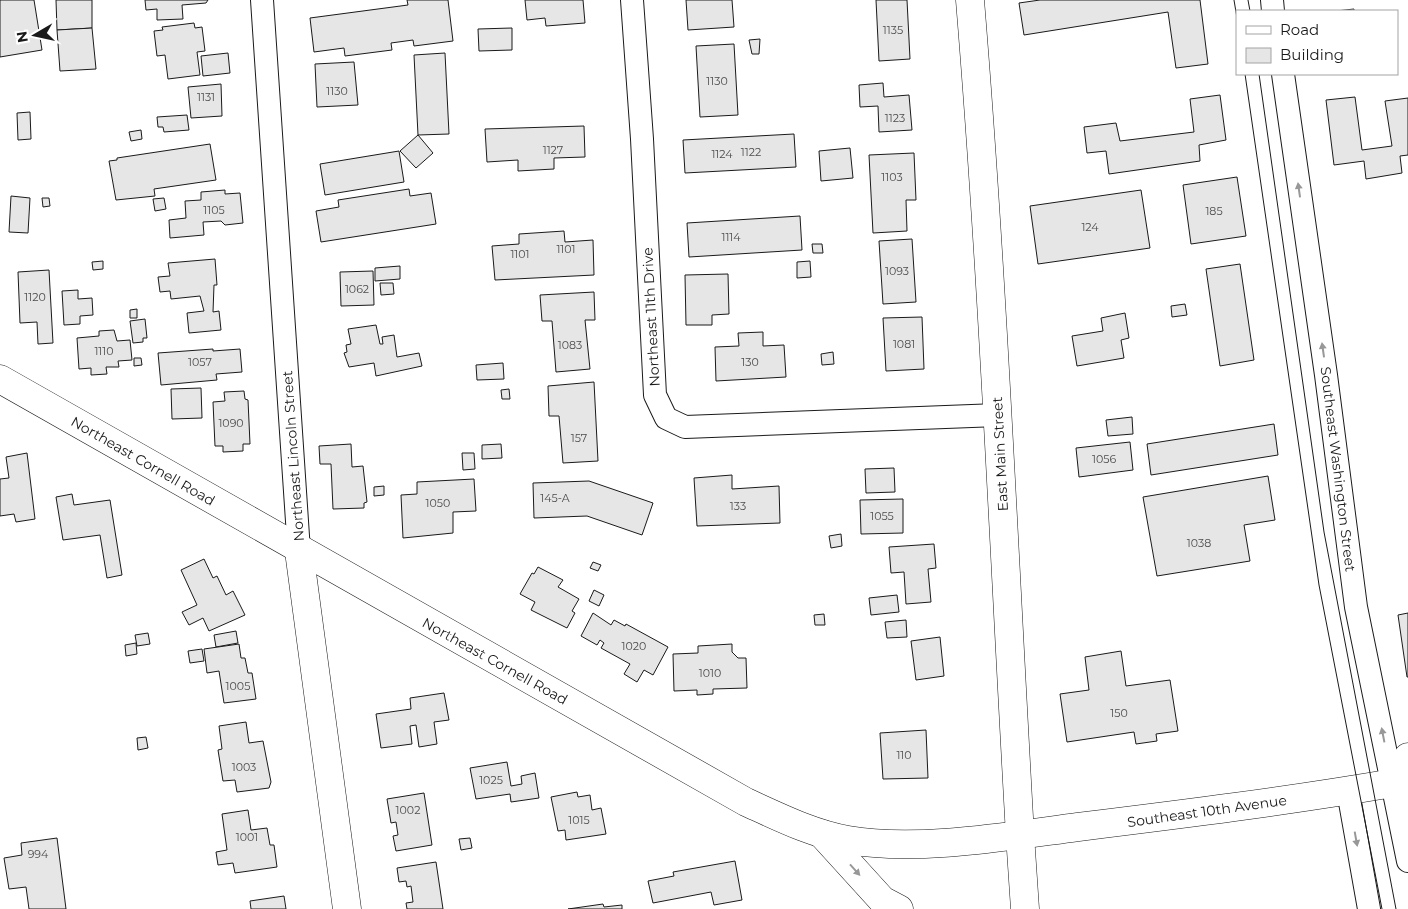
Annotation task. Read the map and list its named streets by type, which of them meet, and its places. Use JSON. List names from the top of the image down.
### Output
{
  "streets": {
    "main road": [
      "East Main Street",
      "Northeast Lincoln Street",
      "Northeast Cornell Road",
      "Southeast 10th Avenue"
    ],
    "street": ["Northeast 11th Drive", "Southeast Washington Street"]
  },
  "crossings": [
    ["Northeast 11th Drive", "East Main Street"],
    ["East Main Street", "Northeast Cornell Road"],
    ["East Main Street", "Southeast 10th Avenue"],
    ["Northeast Lincoln Street", "Northeast Cornell Road"],
    ["Northeast Cornell Road", "Southeast 10th Avenue"],
    ["Southeast Washington Street", "Southeast 10th Avenue"]
  ],
  "one_way": ["Southeast Washington Street"],
  "house_numbers": [
    "1135",
    "1130",
    "1130",
    "1131",
    "1123",
    "1127",
    "1122",
    "1124",
    "1103",
    "1105",
    "185",
    "124",
    "1114",
    "1101",
    "1101",
    "1093",
    "1062",
    "1120",
    "1081",
    "1083",
    "1110",
    "1057",
    "130",
    "1090",
    "157",
    "1056",
    "145-A",
    "1050",
    "133",
    "1055",
    "1038",
    "1020",
    "1010",
    "1005",
    "150",
    "110",
    "1003",
    "1025",
    "1002",
    "1015",
    "1001",
    "994"
  ],
  "legend": ["Road", "Building"],
  "north": "left"
}
